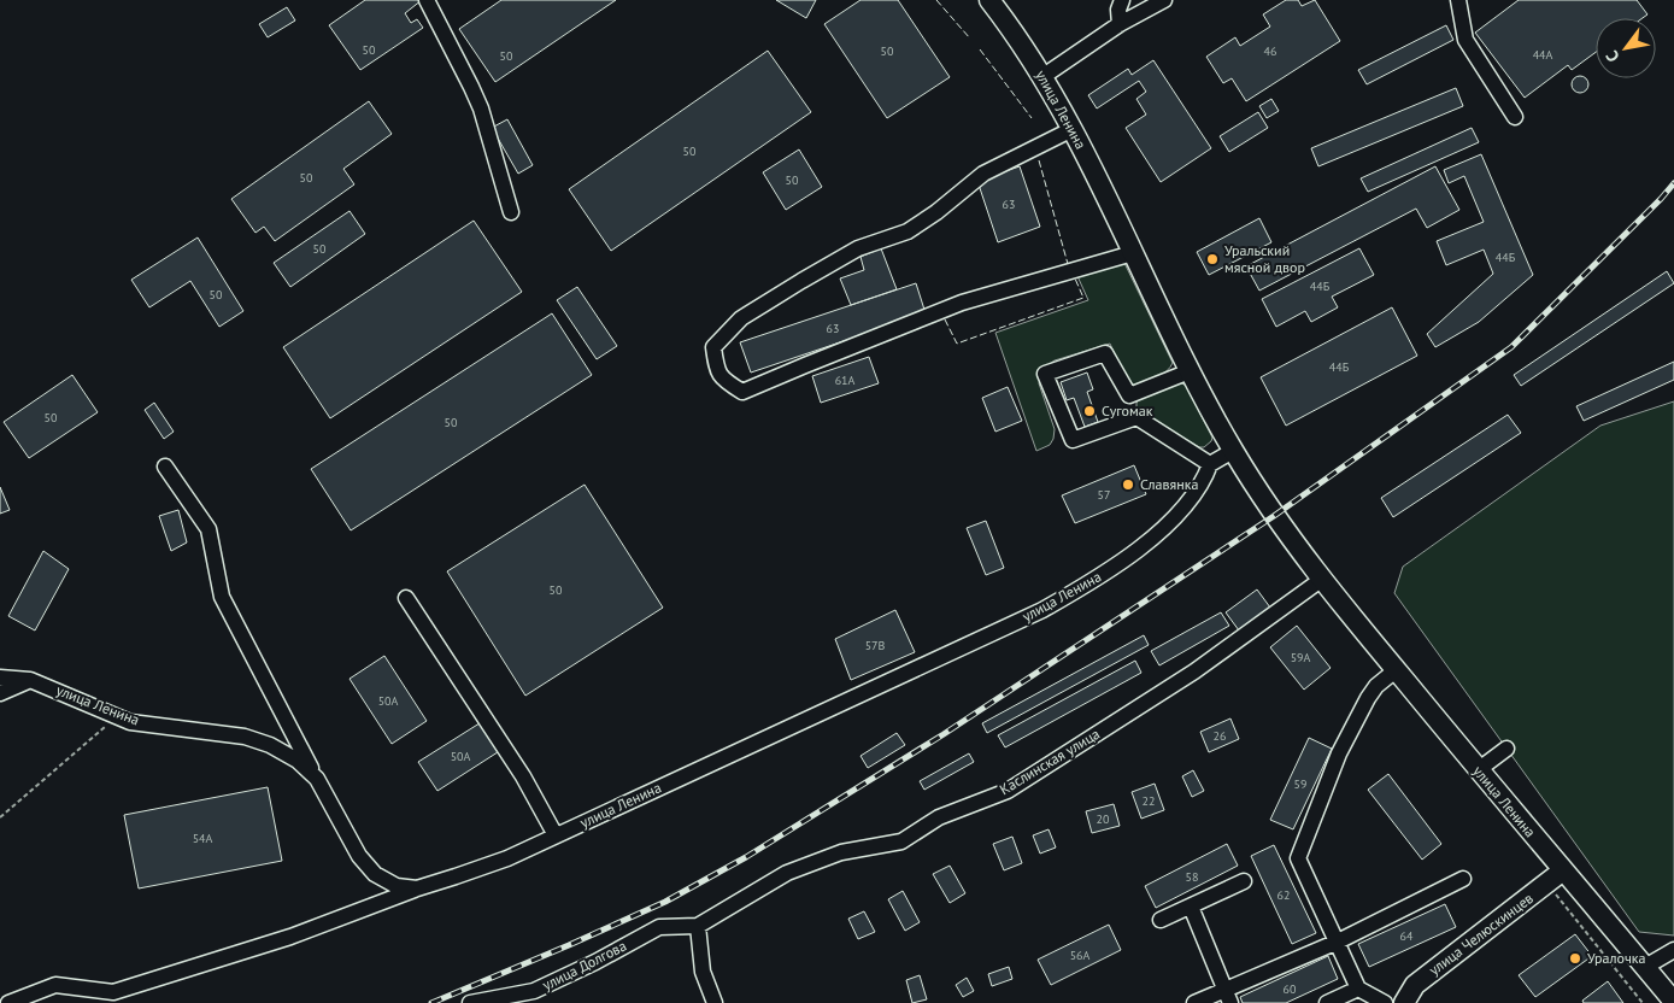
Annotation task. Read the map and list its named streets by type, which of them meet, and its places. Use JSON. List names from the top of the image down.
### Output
{
  "streets": {
    "main road": ["улица Ленина", "улица Челюскинцев"],
    "street": ["Каслинская улица", "улица Долгова"]
  },
  "crossings": [
    ["улица Ленина", "Каслинская улица"],
    ["улица Ленина", "улица Челюскинцев"],
    ["Каслинская улица", "улица Долгова"]
  ],
  "places": [
    "Уральский мясной двор",
    "Сугомак",
    "Славянка",
    "Уралочка"
  ],
  "house_numbers": [
    "50",
    "50",
    "46",
    "44А",
    "50",
    "50",
    "50",
    "50",
    "63",
    "50",
    "44Б",
    "44Б",
    "50",
    "63",
    "44Б",
    "61А",
    "50",
    "50",
    "57",
    "50",
    "57В",
    "59А",
    "50А",
    "26",
    "50А",
    "59",
    "22",
    "20",
    "54А",
    "58",
    "62",
    "64",
    "56А",
    "60"
  ],
  "north": "bottom left"
}
